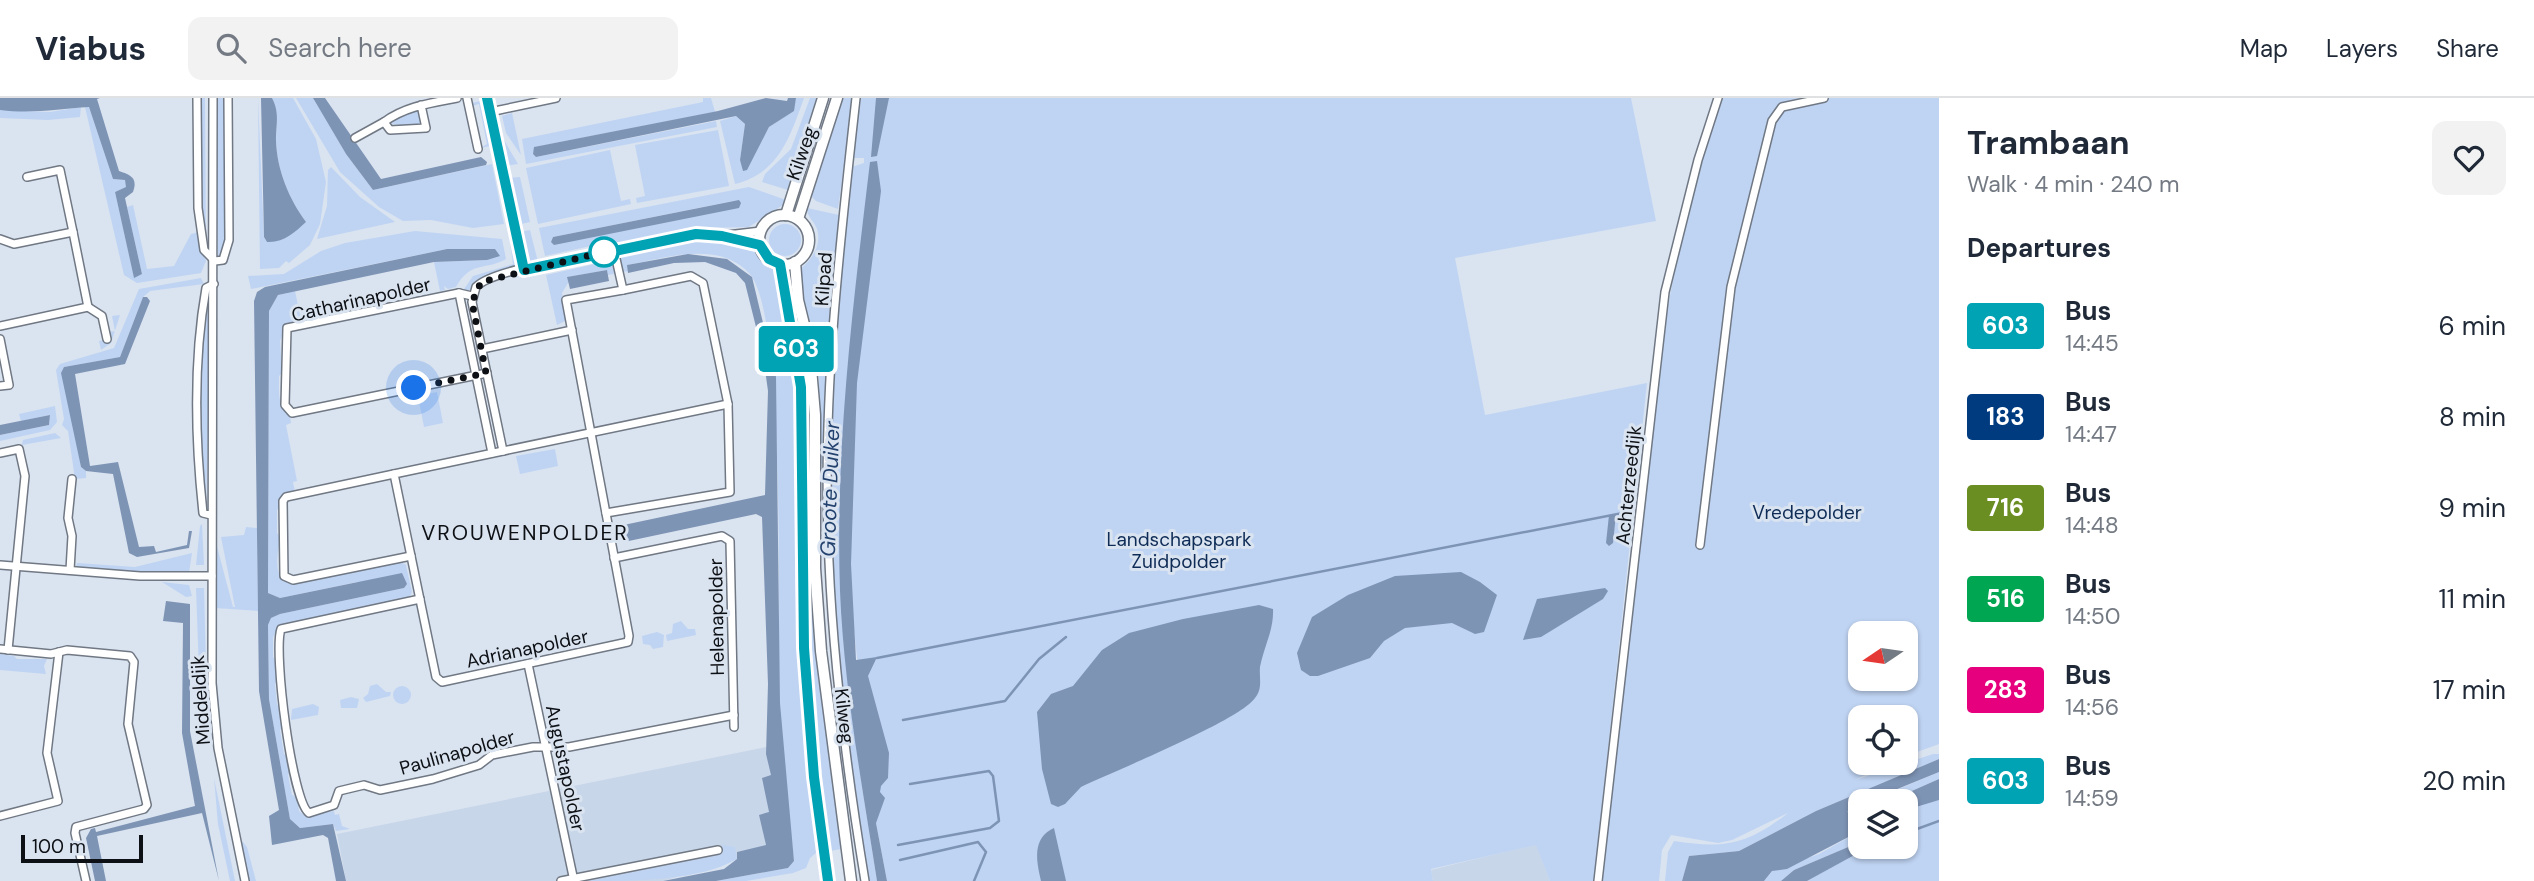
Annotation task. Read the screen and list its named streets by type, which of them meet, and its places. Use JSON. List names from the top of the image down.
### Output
{
  "streets": {
    "main road": ["Kilweg"],
    "street": [
      "Kilpad",
      "Catharinapolder",
      "Achterzeedijk",
      "Helenapolder",
      "Adrianapolder",
      "Middeldijk",
      "Paulinapolder",
      "Augustapolder"
    ]
  },
  "crossings": [
    ["Helenapolder", "Adrianapolder"],
    ["Helenapolder", "Paulinapolder"],
    ["Adrianapolder", "Paulinapolder"],
    ["Adrianapolder", "Augustapolder"],
    ["Paulinapolder", "Augustapolder"]
  ],
  "districts": ["VROUWENPOLDER"],
  "water": ["Groote Duiker"],
  "parks": ["Vredepolder", "Landschapspark Zuidpolder"],
  "lines": ["bus line 603"],
  "scale_bar": "100 m",
  "north": "left",
  "page": {
    "header": "Viabus",
    "search": "Search here",
    "nav": ["Map", "Layers", "Share"],
    "on_map": "603",
    "heading": [
      ["Trambaan", "Walk · 4 min · 240 m"],
      "Departures"
    ],
    "list": [
      {
        "mark": "603",
        "name": "Bus",
        "note": "14:45",
        "value": "6 min"
      },
      {
        "mark": "183",
        "name": "Bus",
        "note": "14:47",
        "value": "8 min"
      },
      {
        "mark": "716",
        "name": "Bus",
        "note": "14:48",
        "value": "9 min"
      },
      {
        "mark": "516",
        "name": "Bus",
        "note": "14:50",
        "value": "11 min"
      },
      {
        "mark": "283",
        "name": "Bus",
        "note": "14:56",
        "value": "17 min"
      },
      {
        "mark": "603",
        "name": "Bus",
        "note": "14:59",
        "value": "20 min"
      }
    ],
    "scale": "100 m"
  }
}
